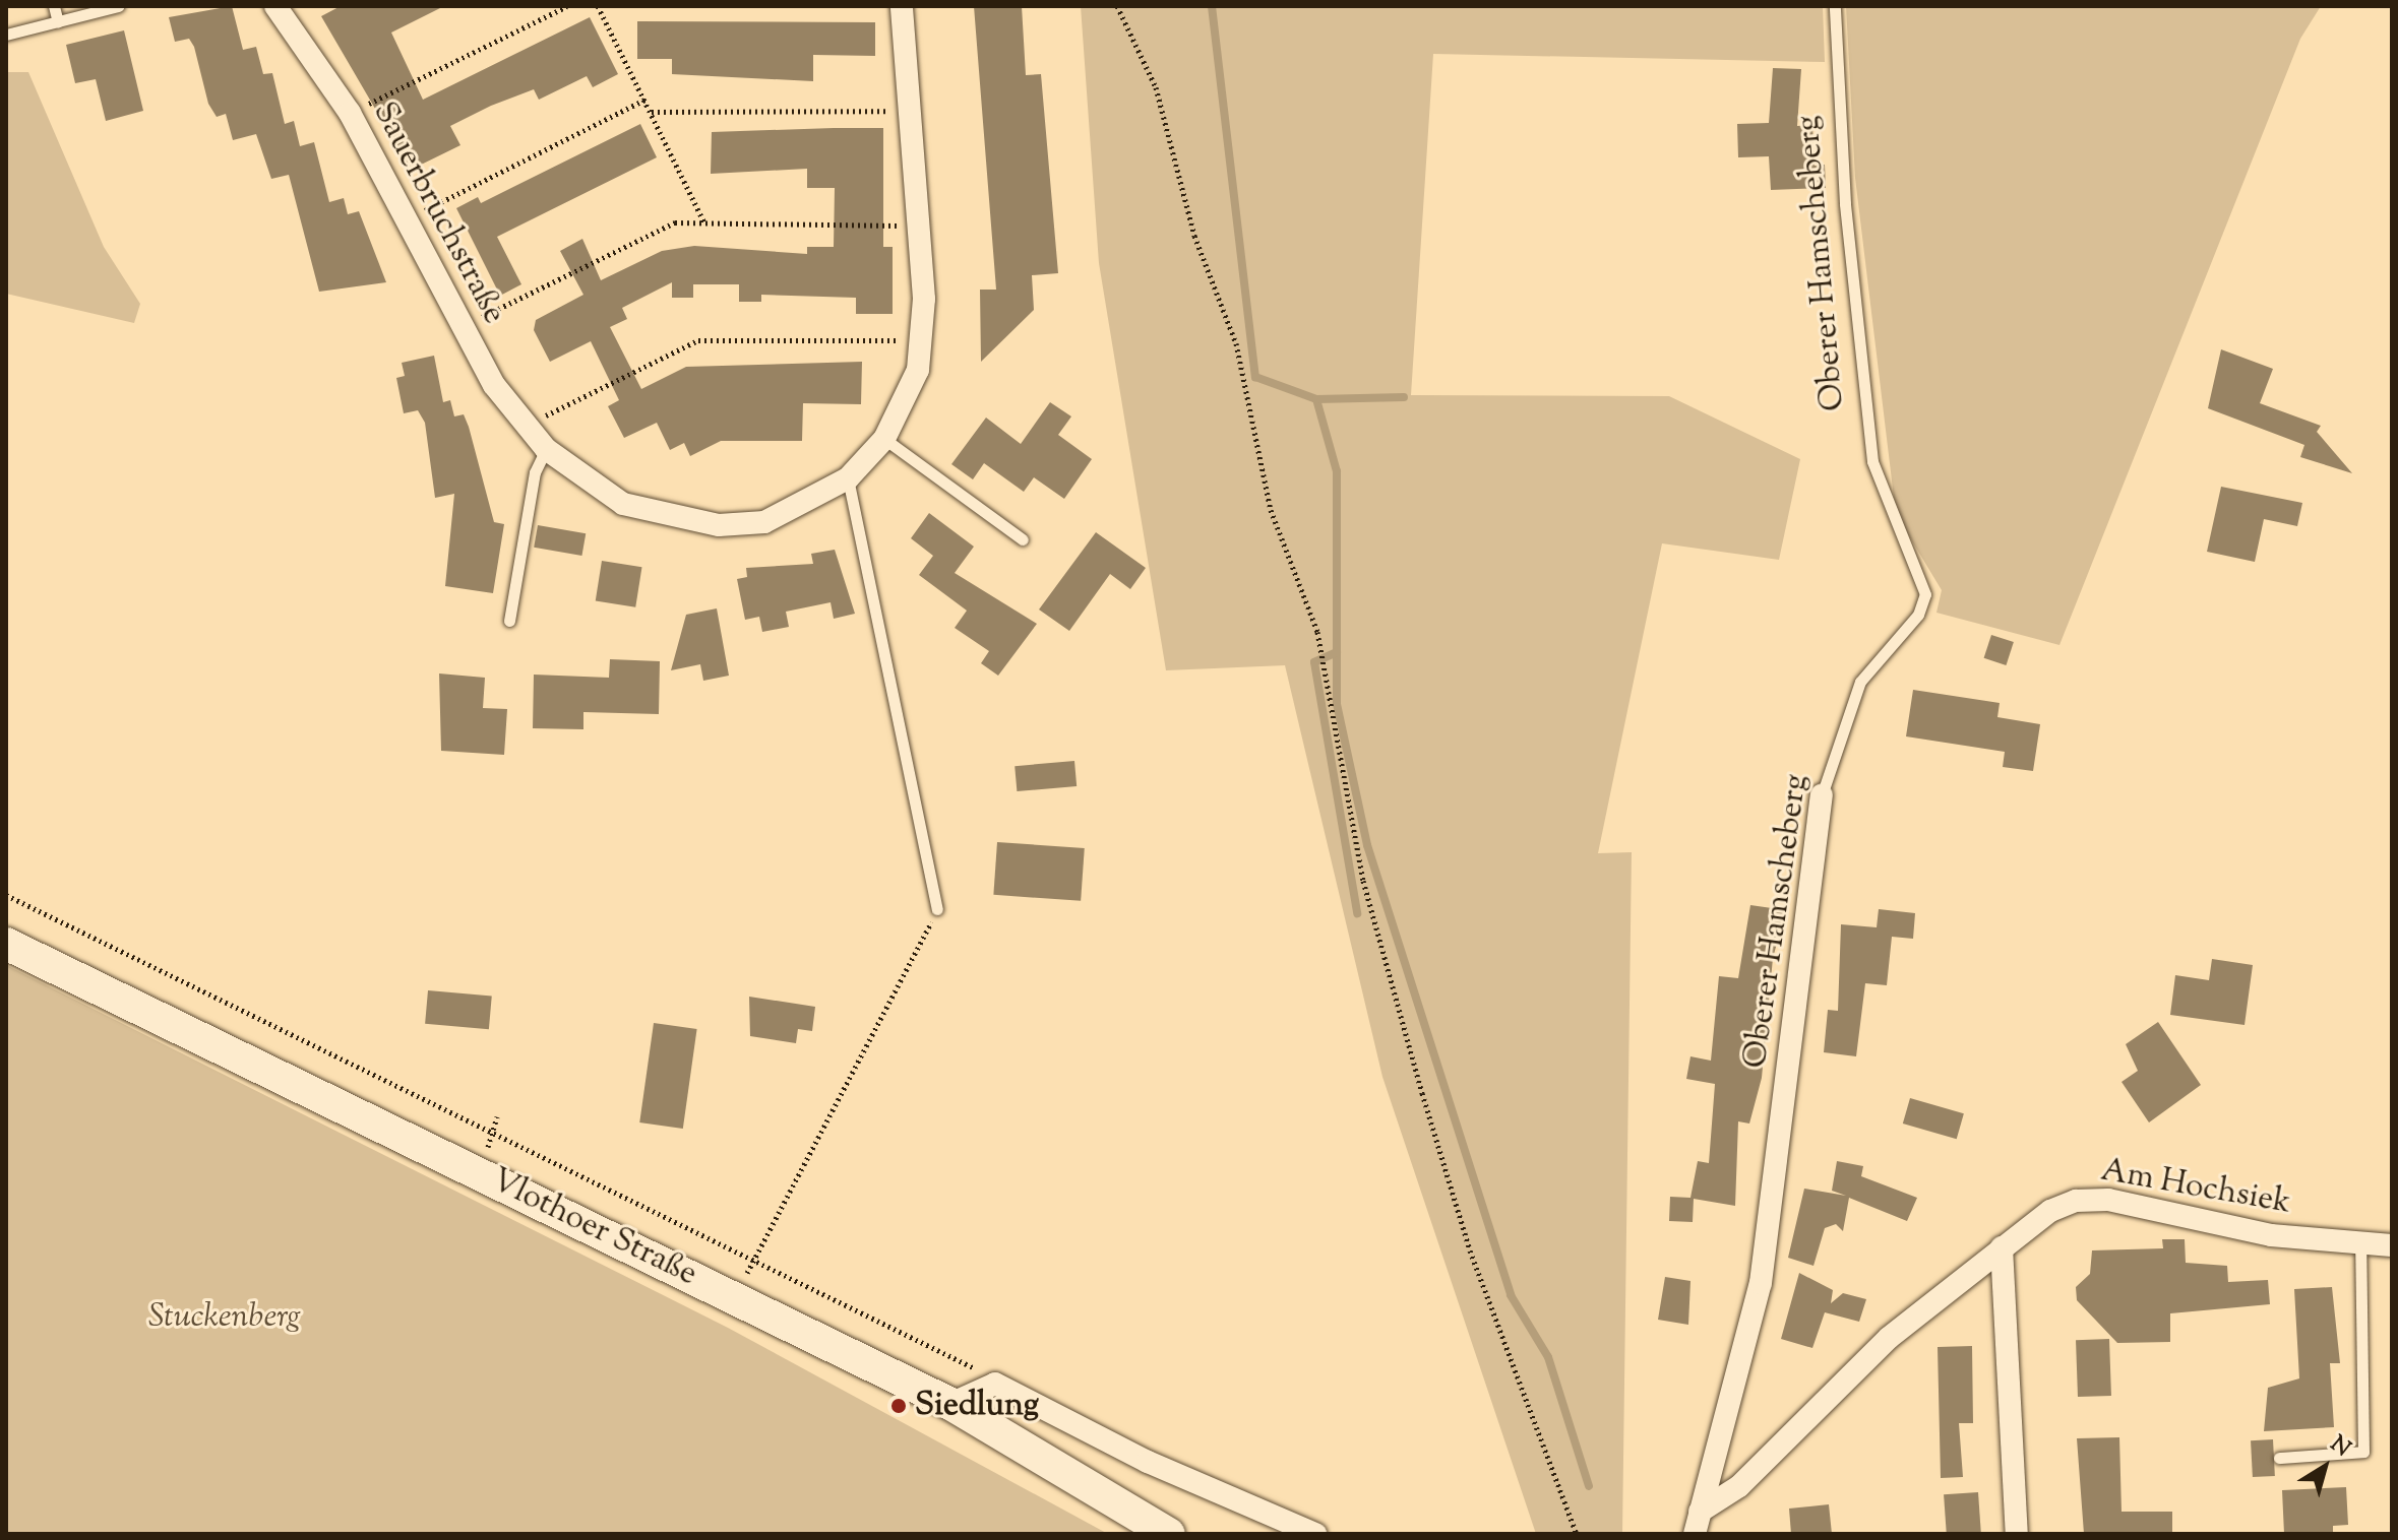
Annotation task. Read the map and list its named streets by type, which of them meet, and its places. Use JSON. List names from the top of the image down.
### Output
{
  "streets": {
    "main road": ["Vlothoer Straße"],
    "street": ["Sauerbruchstraße", "Oberer Hamscheberg", "Am Hochsiek"]
  },
  "crossings": [
    ["Oberer Hamscheberg", "Am Hochsiek"]
  ],
  "parks": ["Stuckenberg"],
  "places": ["Siedlung"],
  "north": "top right"
}
